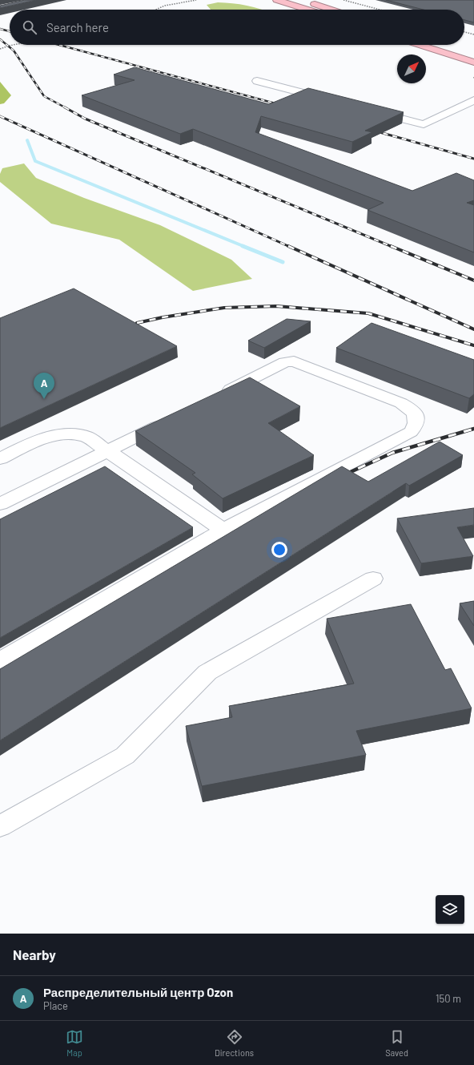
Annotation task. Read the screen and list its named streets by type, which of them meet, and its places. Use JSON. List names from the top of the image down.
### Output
{
  "north": "top right",
  "page": {
    "search": "Search here",
    "pins": "A",
    "heading": "Nearby",
    "list": [
      {
        "mark": "A",
        "name": "Распределительный центр Ozon",
        "note": "Place",
        "value": "150 m"
      }
    ],
    "nav": ["Map", "Directions", "Saved"]
  }
}
